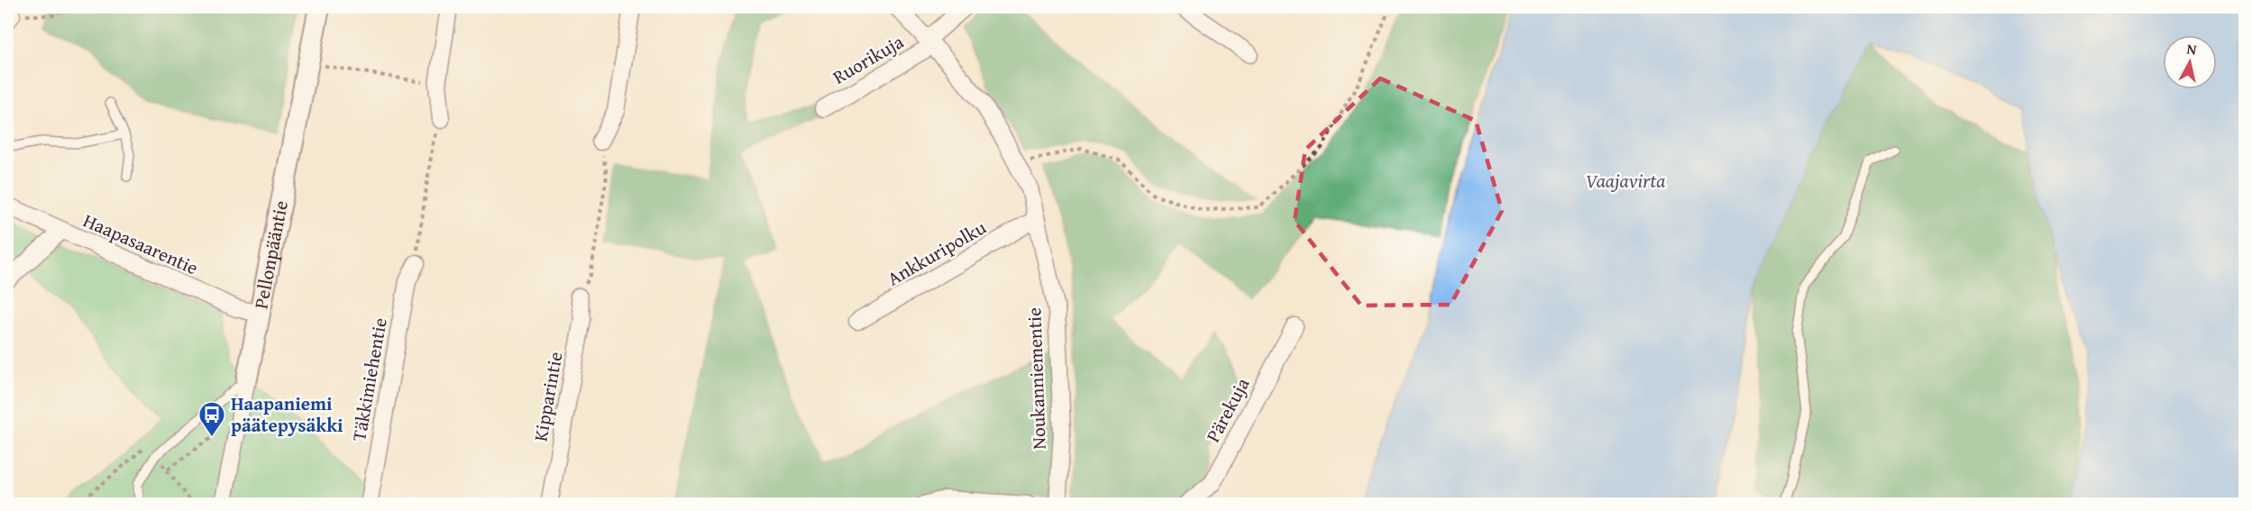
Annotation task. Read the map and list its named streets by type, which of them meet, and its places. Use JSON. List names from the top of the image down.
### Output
{
  "streets": {
    "street": [
      "Ruorikuja",
      "Haapasaarentie",
      "Ankkuripolku",
      "Pellonpääntie",
      "Noukanniementie",
      "Täkkimiehentie",
      "Kipparintie",
      "Pärekuja"
    ]
  },
  "crossings": [
    ["Ruorikuja", "Noukanniementie"],
    ["Haapasaarentie", "Pellonpääntie"],
    ["Ankkuripolku", "Noukanniementie"]
  ],
  "water": ["Vaajavirta"],
  "places": {
    "bus stop": ["Haapaniemi päätepysäkki"]
  },
  "north": "top"
}
